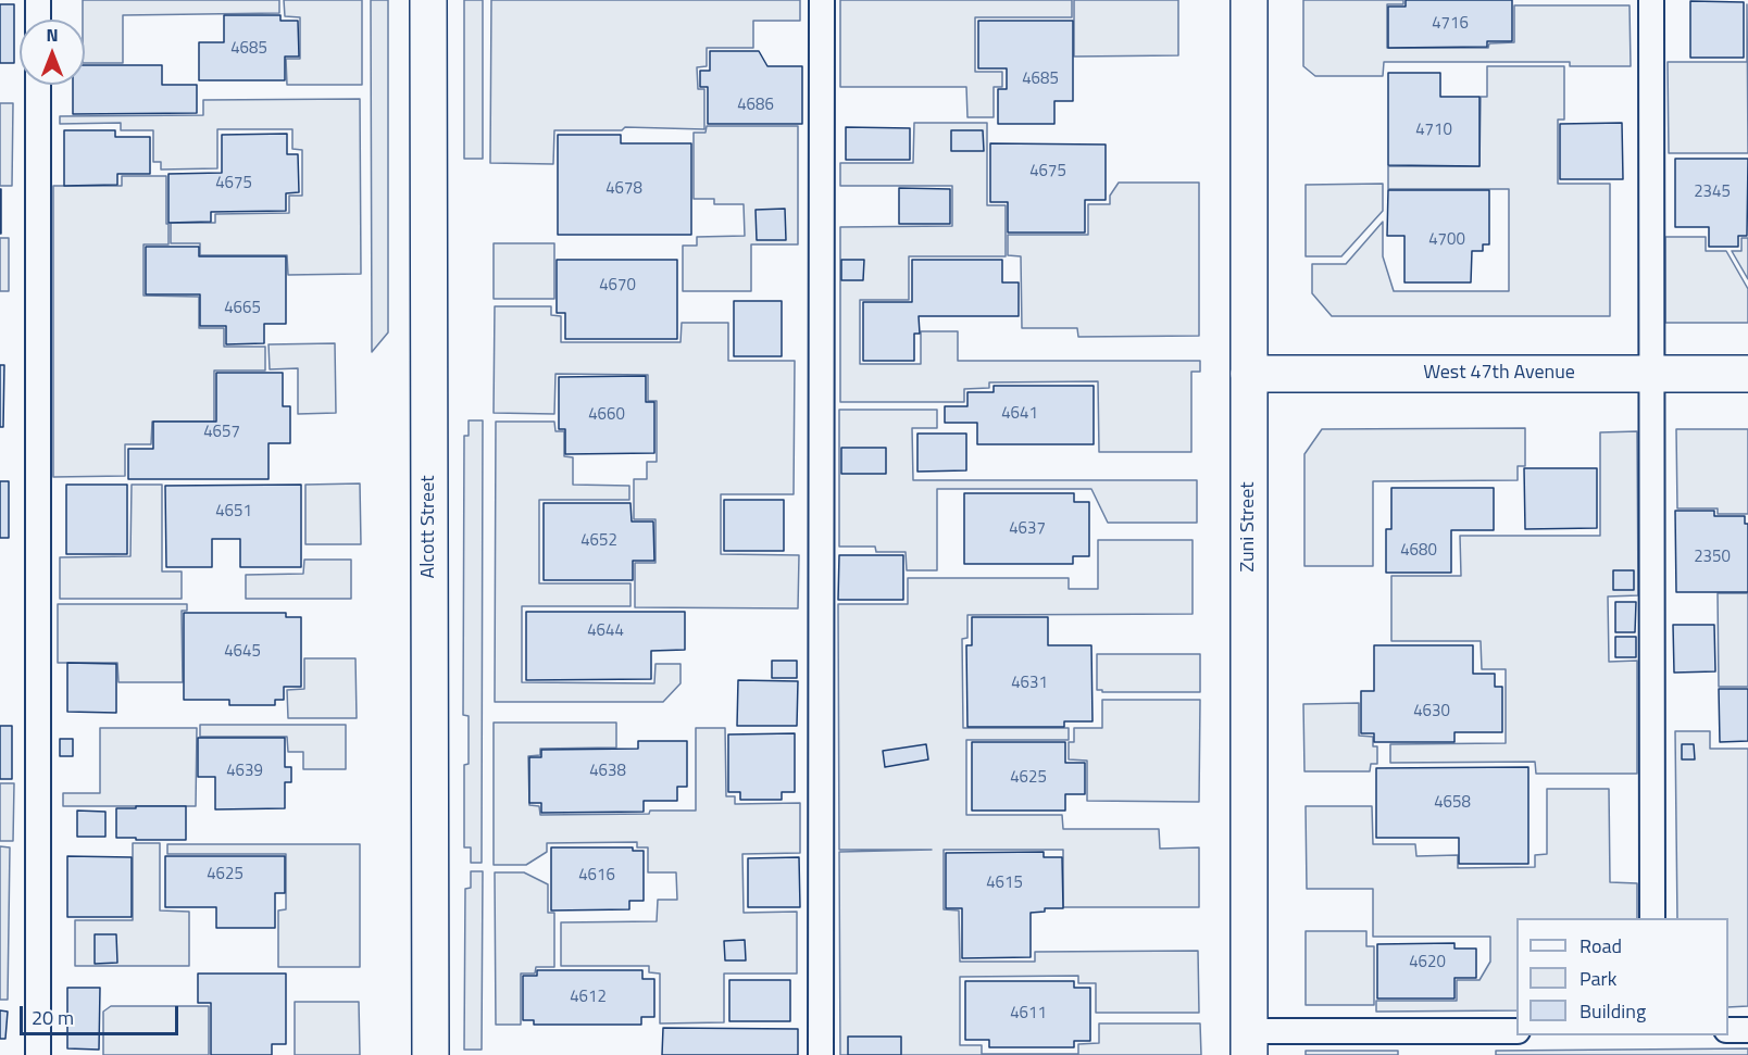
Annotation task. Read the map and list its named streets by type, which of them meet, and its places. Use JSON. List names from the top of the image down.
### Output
{
  "streets": {
    "street": ["West 47th Avenue", "Alcott Street", "Zuni Street"]
  },
  "crossings": [
    ["West 47th Avenue", "Zuni Street"]
  ],
  "house_numbers": [
    "4716",
    "4685",
    "4685",
    "4686",
    "4710",
    "4675",
    "4675",
    "4678",
    "2345",
    "4700",
    "4670",
    "4665",
    "4641",
    "4660",
    "4657",
    "4651",
    "4637",
    "4652",
    "4680",
    "2350",
    "4644",
    "4645",
    "4631",
    "4630",
    "4639",
    "4638",
    "4625",
    "4658",
    "4625",
    "4616",
    "4615",
    "4620",
    "4612",
    "4611"
  ],
  "legend": ["Road", "Park", "Building"],
  "scale_bar": "20 m",
  "north": "top"
}
